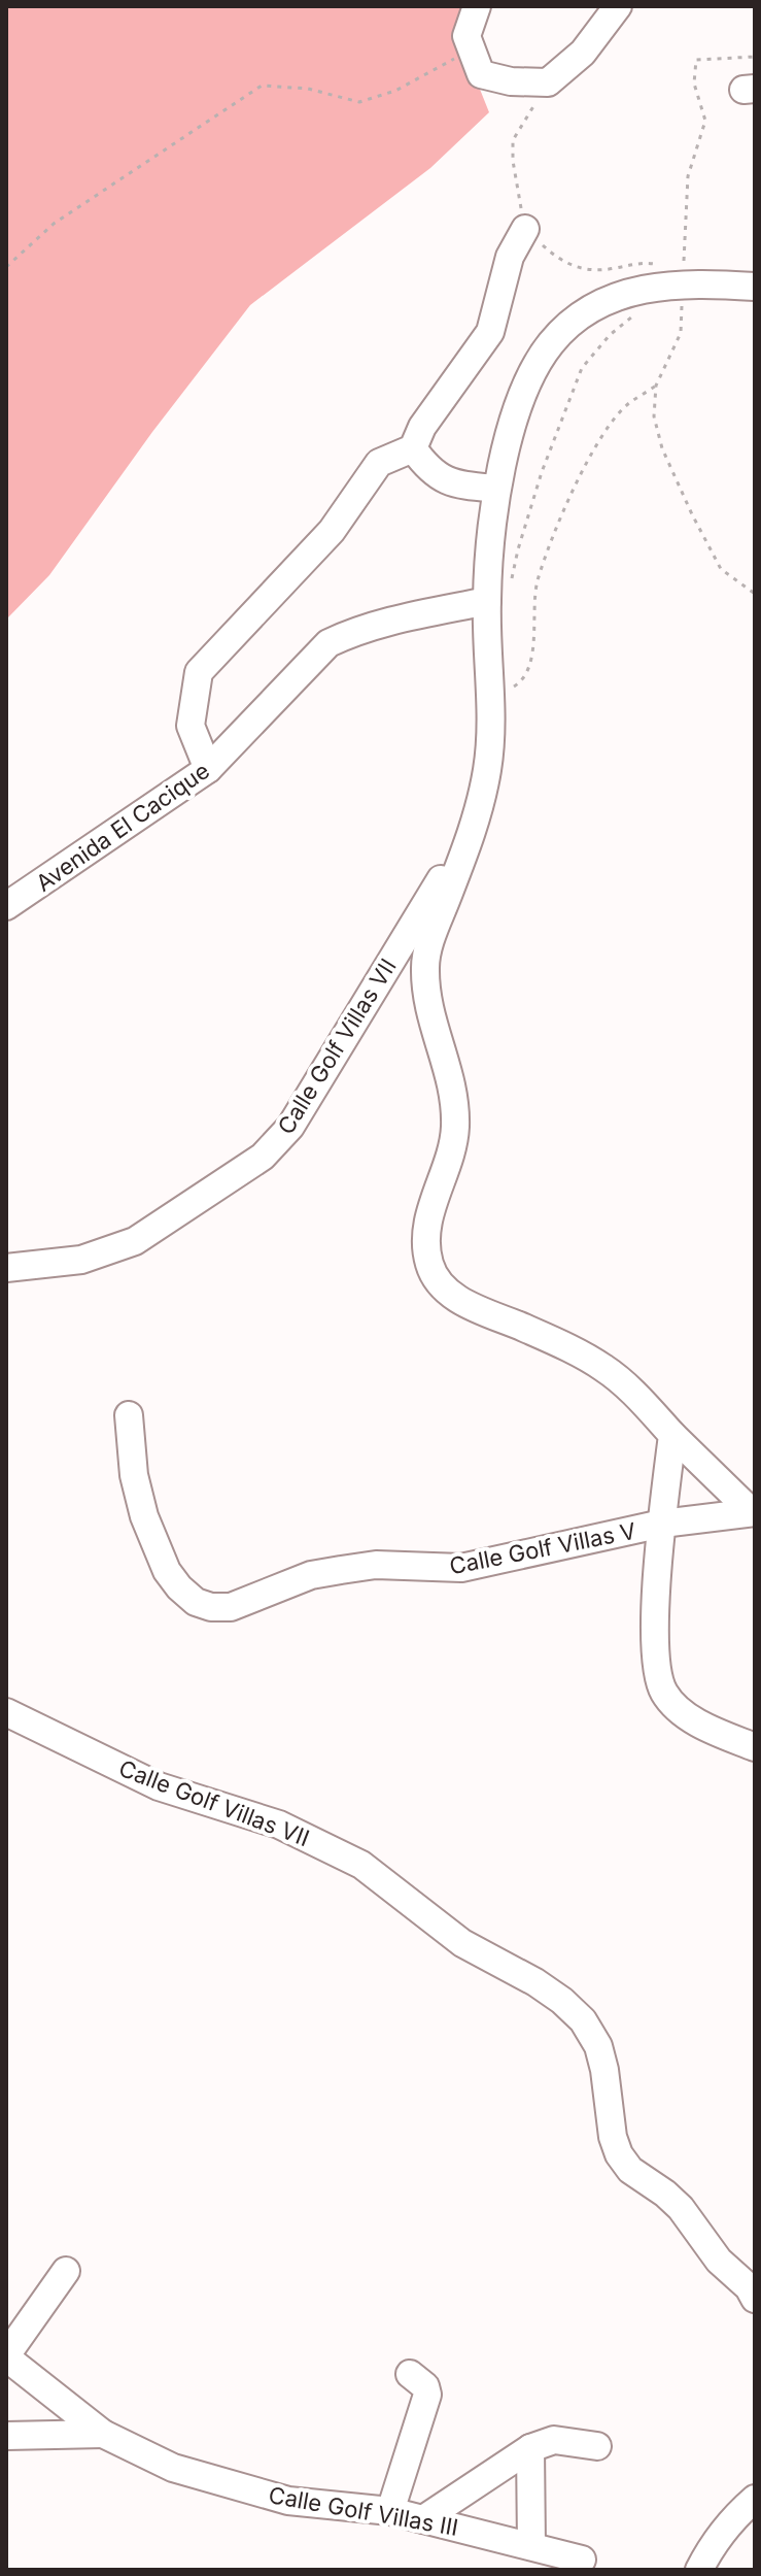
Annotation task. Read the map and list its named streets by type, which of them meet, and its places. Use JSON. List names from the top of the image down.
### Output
{
  "streets": {
    "street": [
      "Avenida El Cacique",
      "Calle Golf Villas VII",
      "Calle Golf Villas V",
      "Calle Golf Villas III"
    ]
  }
}
